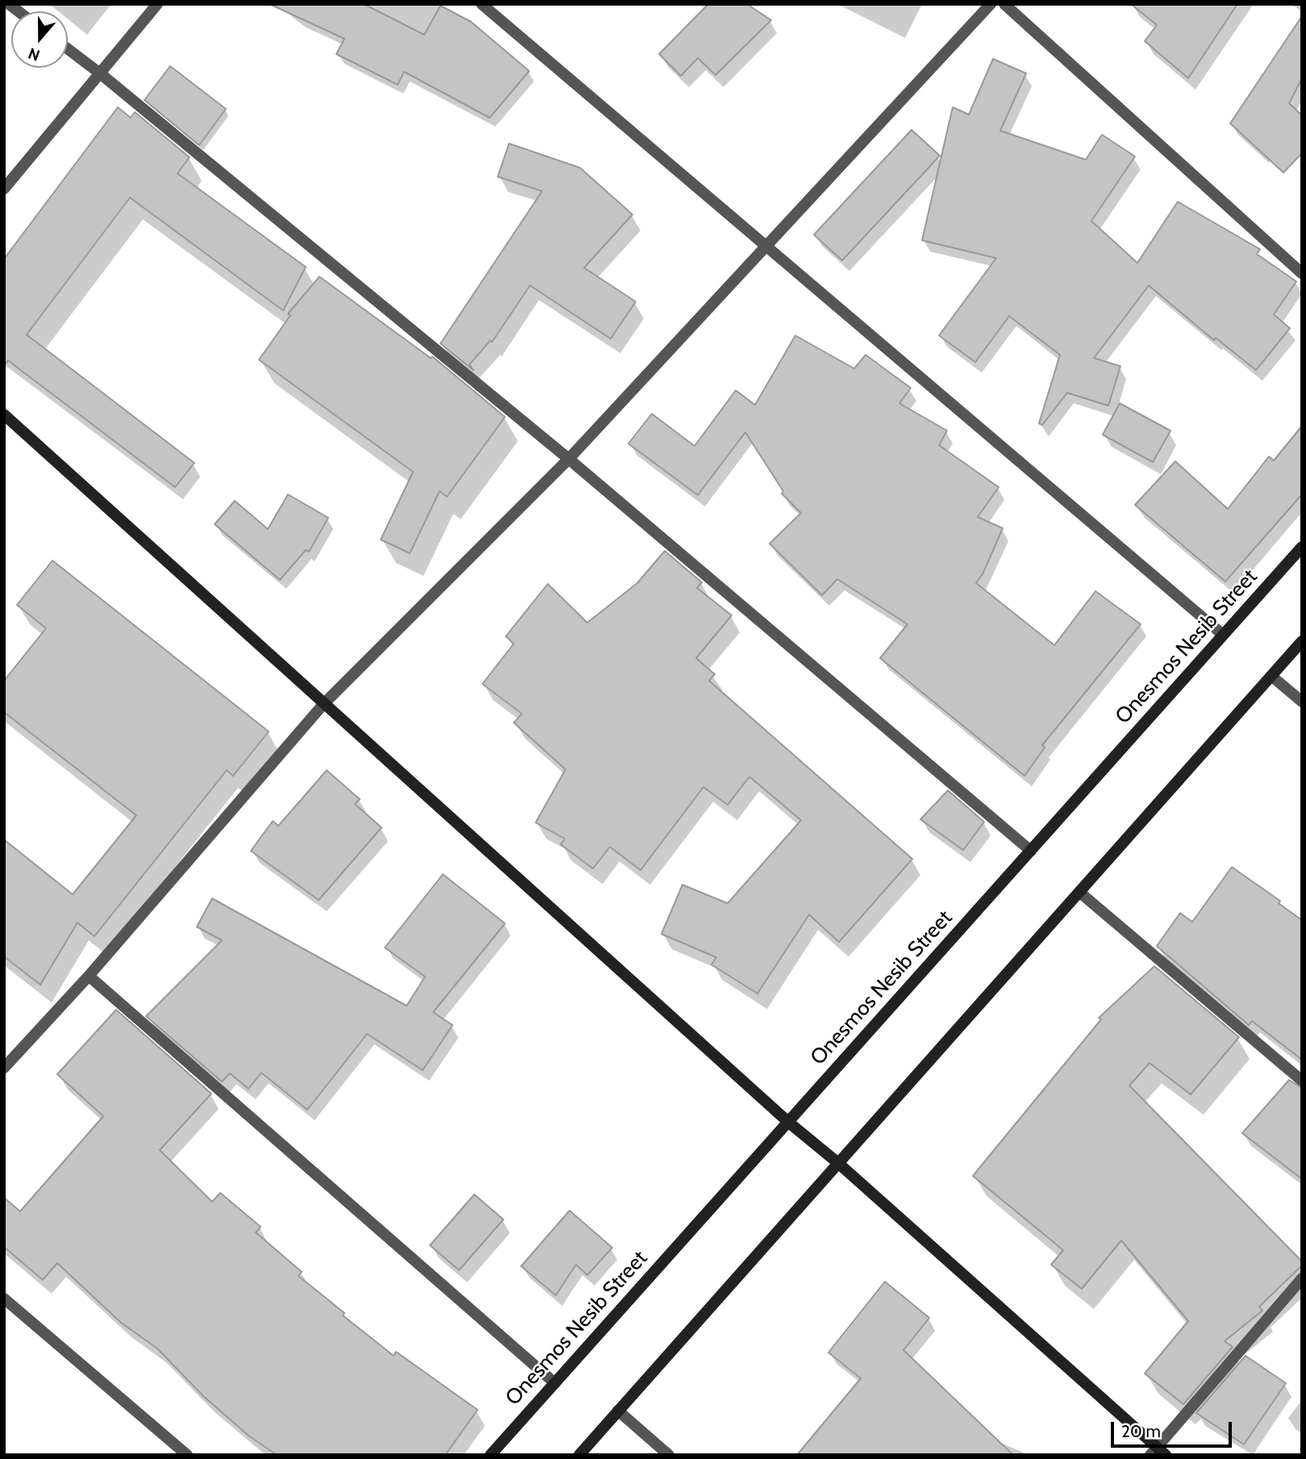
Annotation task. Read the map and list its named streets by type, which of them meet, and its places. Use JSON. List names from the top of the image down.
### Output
{
  "streets": {
    "street": ["Onesmos Nesib Street"]
  },
  "scale_bar": "20 m",
  "north": "bottom"
}
